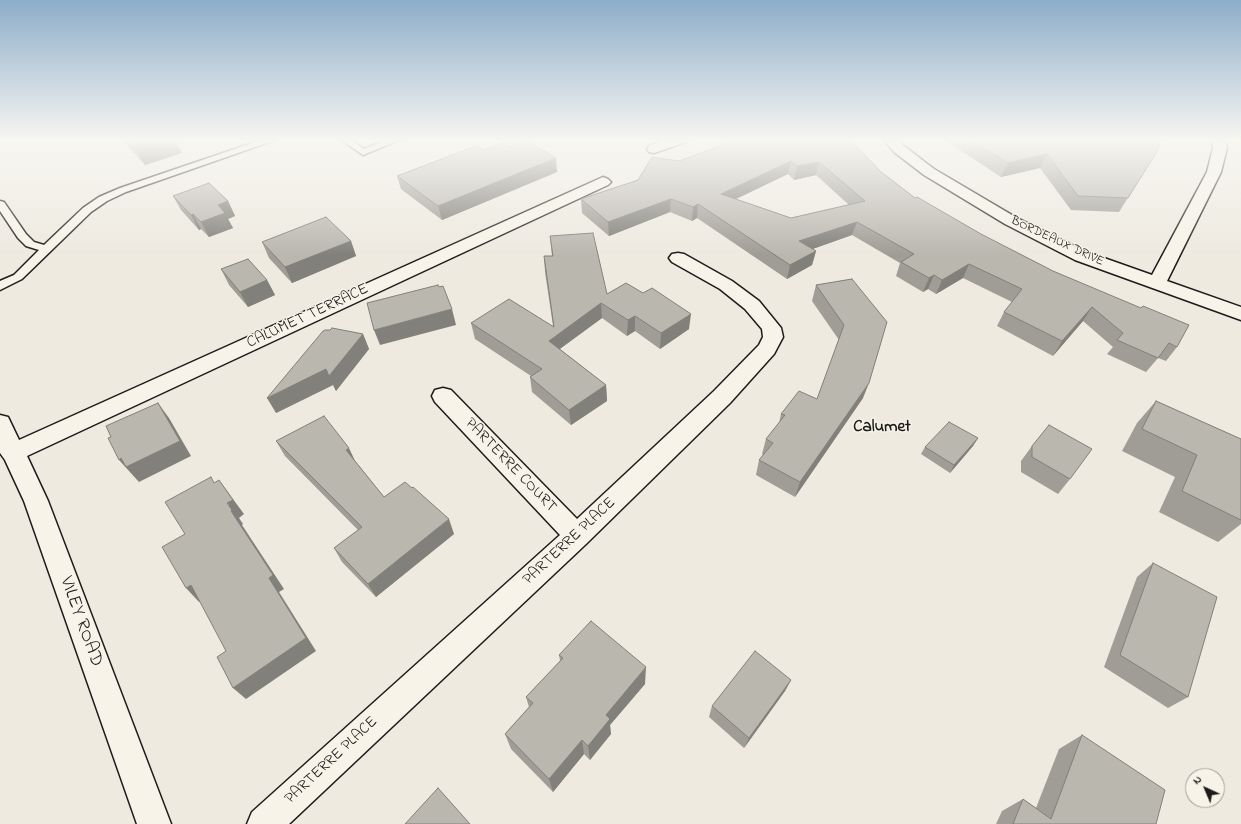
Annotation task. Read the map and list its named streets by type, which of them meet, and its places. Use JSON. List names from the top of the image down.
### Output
{
  "streets": {
    "street": [
      "BORDEAUX DRIVE",
      "CALUMET TERRACE",
      "PARTERRE COURT",
      "PARTERRE PLACE",
      "VILEY ROAD"
    ]
  },
  "crossings": [
    ["CALUMET TERRACE", "VILEY ROAD"],
    ["PARTERRE COURT", "PARTERRE PLACE"]
  ],
  "districts": ["Calumet"],
  "north": "top left"
}
